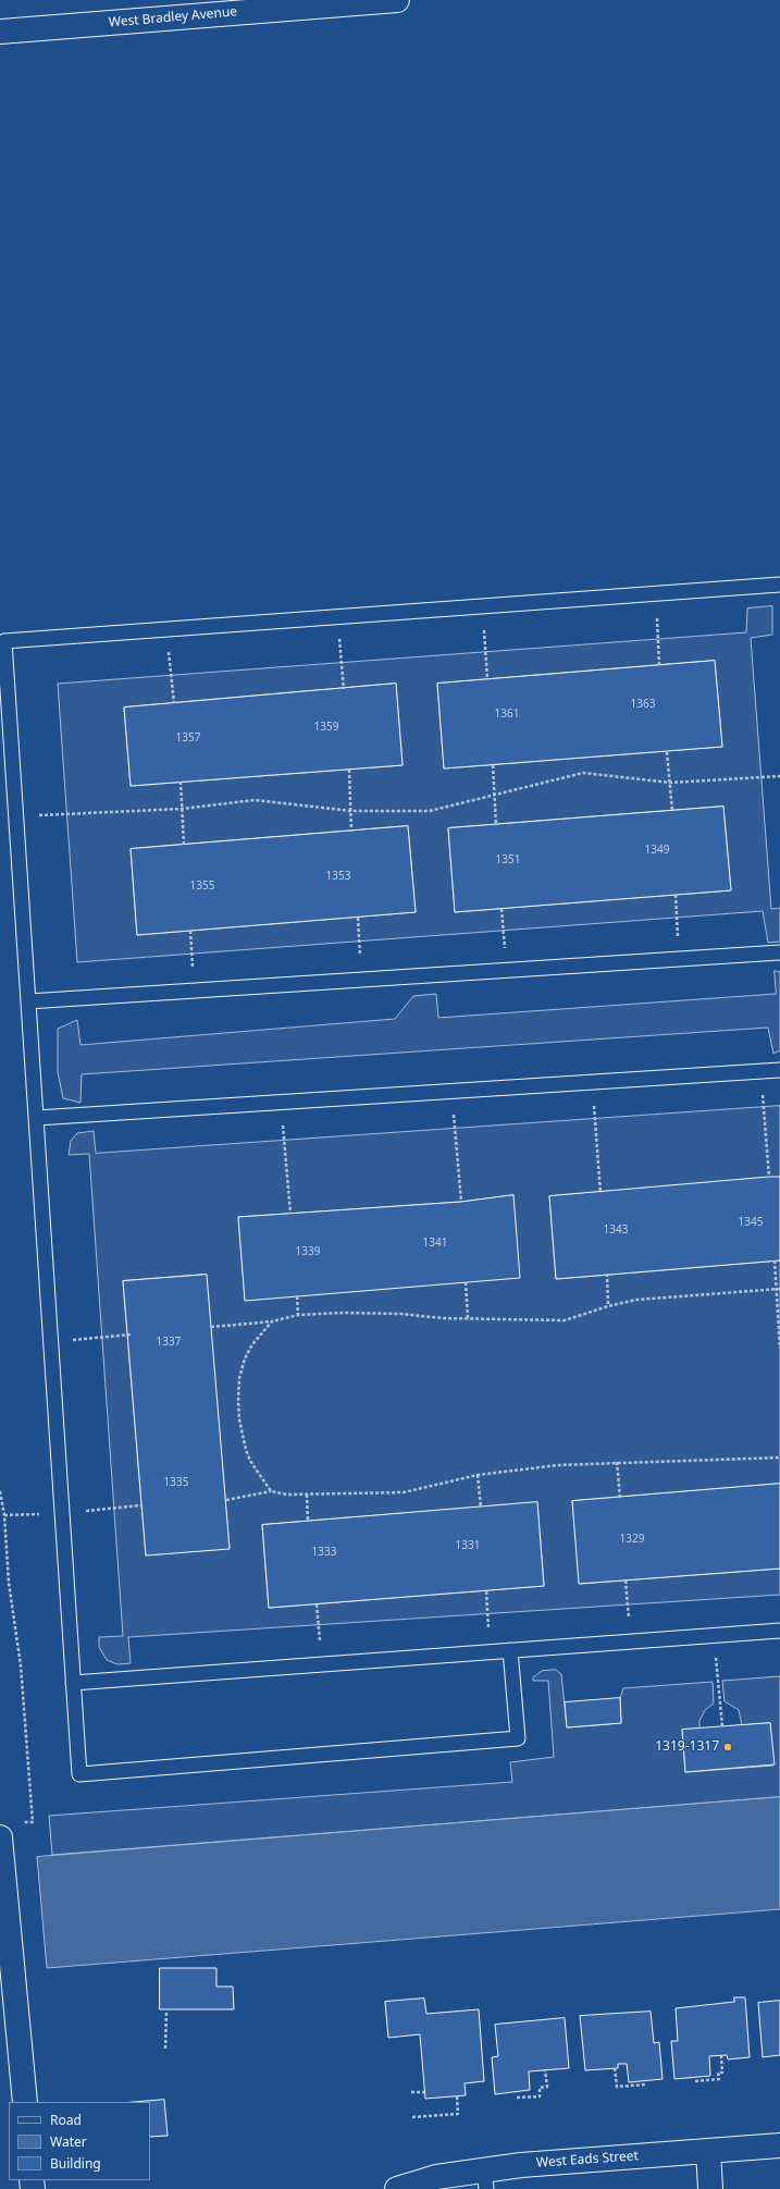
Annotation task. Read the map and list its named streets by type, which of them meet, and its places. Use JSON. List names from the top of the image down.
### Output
{
  "streets": {
    "street": ["West Bradley Avenue", "West Eads Street"]
  },
  "places": ["1319-1317"],
  "house_numbers": [
    "1363",
    "1361",
    "1359",
    "1357",
    "1349",
    "1351",
    "1353",
    "1355",
    "1345",
    "1343",
    "1341",
    "1339",
    "1337",
    "1335",
    "1329",
    "1331",
    "1333"
  ],
  "legend": ["Road", "Water", "Building"]
}
